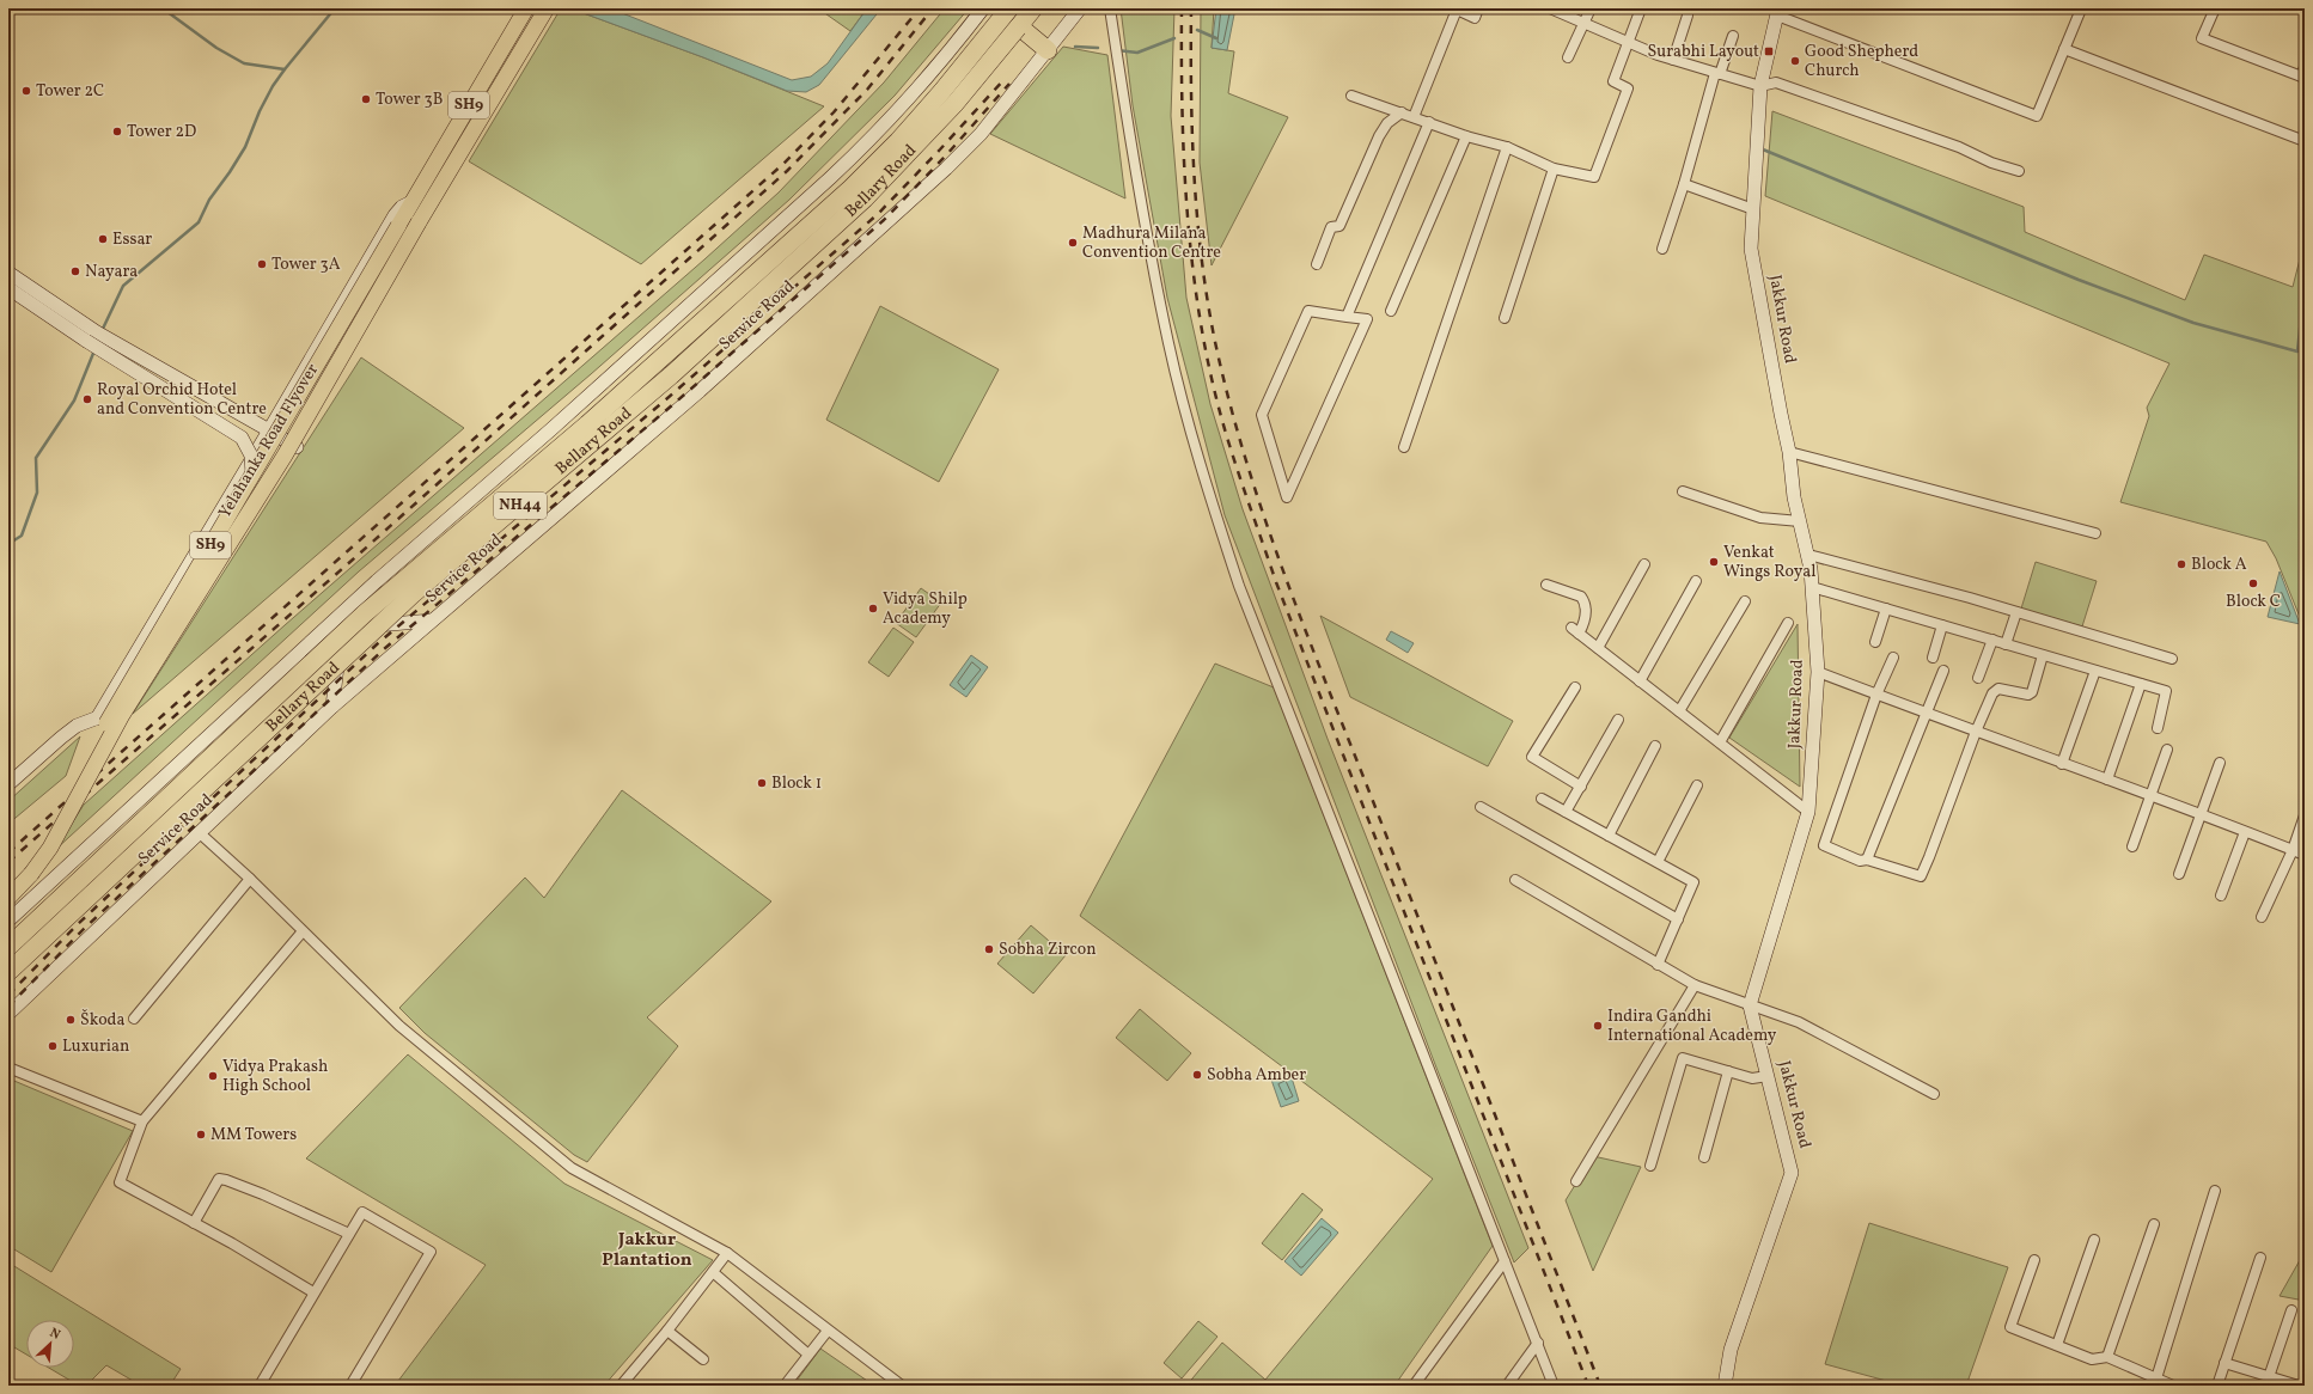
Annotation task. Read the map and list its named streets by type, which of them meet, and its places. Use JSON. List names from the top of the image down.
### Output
{
  "streets": {
    "highway": ["Bellary Road", "NH44"],
    "main road": ["SH9", "Yelahanka Road Flyover"],
    "street": ["Service Road", "Jakkur Road"]
  },
  "crossings": [
    ["SH9", "Yelahanka Road Flyover"]
  ],
  "districts": ["Jakkur Plantation"],
  "places": {
    "transit": ["Surabhi Layout"],
    "other": [
      "Good Shepherd Church",
      "Tower 2C",
      "Tower 3B",
      "Tower 2D",
      "Essar",
      "Madhura Milana Convention Centre",
      "Tower 3A",
      "Nayara",
      "Royal Orchid Hotel and Convention Centre",
      "Venkat Wings Royal",
      "Block A",
      "Block C",
      "Vidya Shilp Academy",
      "Block 1",
      "Sobha Zircon",
      "Škoda",
      "Indira Gandhi International Academy",
      "Luxurian",
      "Sobha Amber",
      "Vidya Prakash High School",
      "MM Towers"
    ]
  },
  "north": "top right"
}
